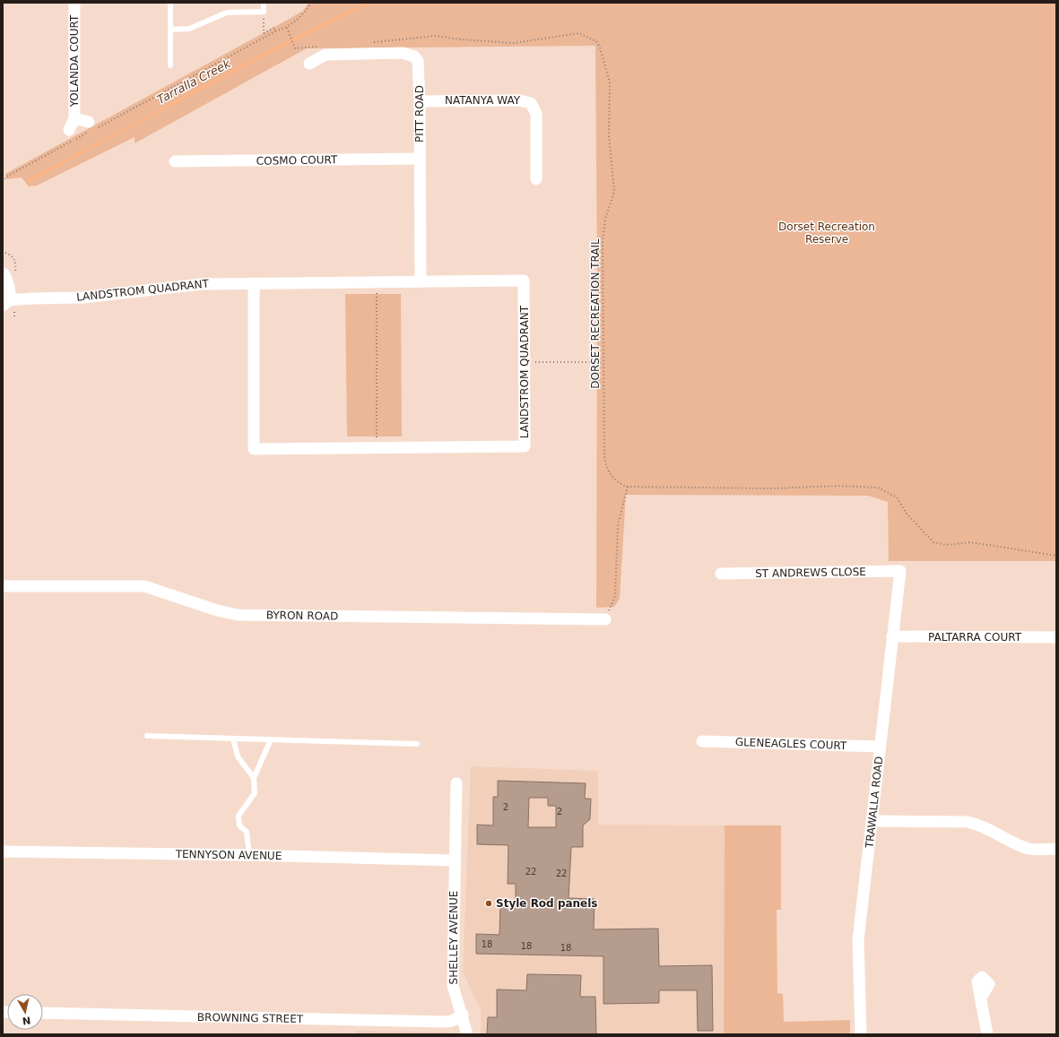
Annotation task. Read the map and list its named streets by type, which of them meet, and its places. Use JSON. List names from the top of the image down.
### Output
{
  "streets": {
    "street": [
      "YOLANDA COURT",
      "NATANYA WAY",
      "PITT ROAD",
      "COSMO COURT",
      "LANDSTROM QUADRANT",
      "ST ANDREWS CLOSE",
      "BYRON ROAD",
      "PALTARRA COURT",
      "GLENEAGLES COURT",
      "TRAWALLA ROAD",
      "TENNYSON AVENUE",
      "SHELLEY AVENUE",
      "BROWNING STREET"
    ],
    "path": ["DORSET RECREATION TRAIL"]
  },
  "crossings": [
    ["NATANYA WAY", "PITT ROAD"],
    ["PITT ROAD", "COSMO COURT"],
    ["PITT ROAD", "LANDSTROM QUADRANT"],
    ["ST ANDREWS CLOSE", "TRAWALLA ROAD"],
    ["PALTARRA COURT", "TRAWALLA ROAD"],
    ["GLENEAGLES COURT", "TRAWALLA ROAD"],
    ["TENNYSON AVENUE", "SHELLEY AVENUE"],
    ["SHELLEY AVENUE", "BROWNING STREET"]
  ],
  "water": ["Tarralla Creek"],
  "parks": ["Dorset Recreation Reserve"],
  "places": ["Style Rod panels"],
  "house_numbers": [
    "2",
    "2",
    "22",
    "22",
    "18",
    "18",
    "18"
  ],
  "north": "bottom"
}
